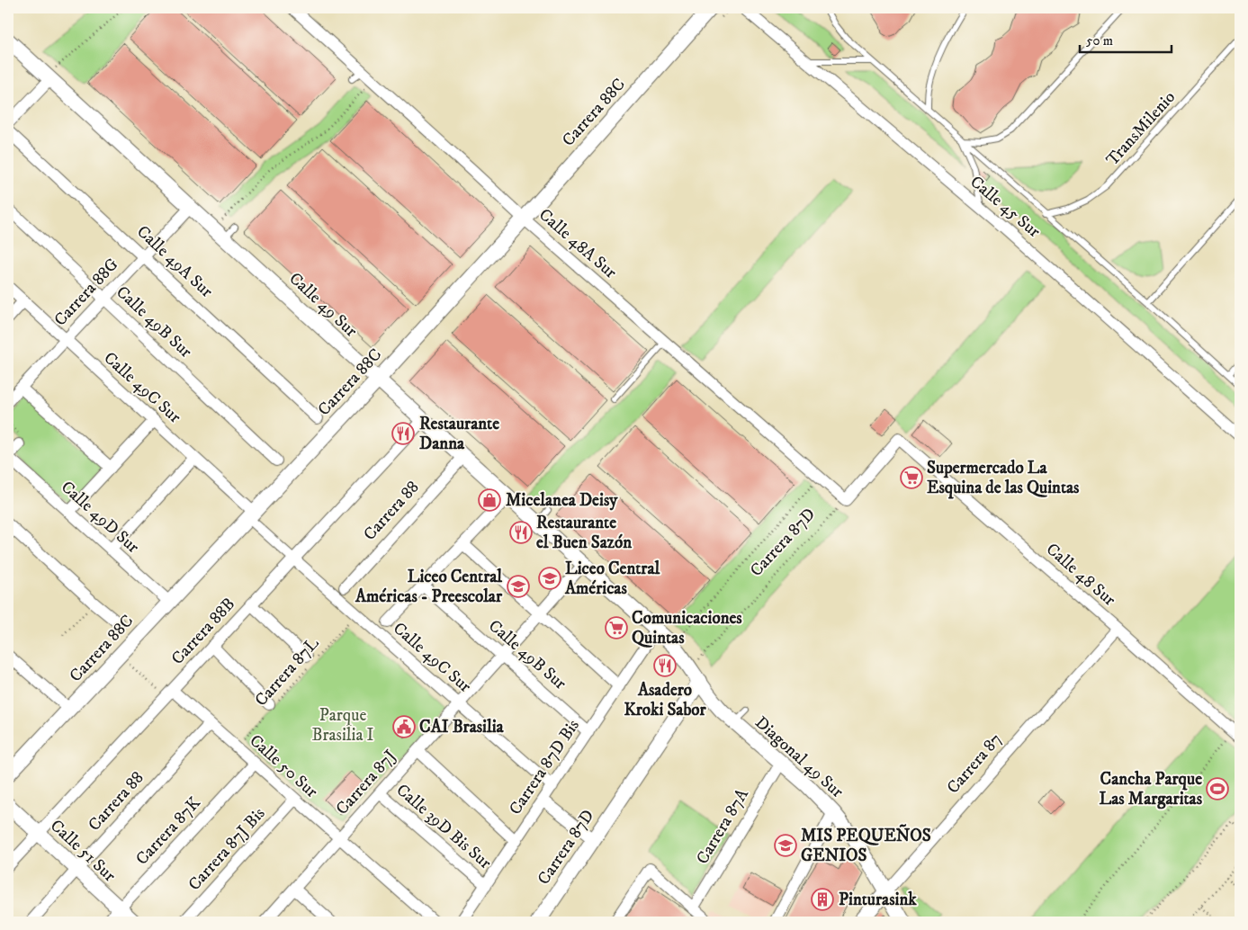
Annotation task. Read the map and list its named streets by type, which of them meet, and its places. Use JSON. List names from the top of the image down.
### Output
{
  "streets": {
    "street": [
      "Carrera 88C",
      "Calle 45 Sur",
      "Calle 48A Sur",
      "Calle 49A Sur",
      "Carrera 88G",
      "Calle 49 Sur",
      "Calle 49B Sur",
      "Calle 49C Sur",
      "Carrera 88",
      "Calle 49D Sur",
      "Carrera 87D",
      "Calle 48 Sur",
      "Carrera 88B",
      "Diagonal 49 Sur",
      "Carrera 87",
      "Calle 50 Sur",
      "Carrera 87D Bis",
      "Carrera 87J",
      "Calle 39D Bis Sur",
      "Carrera 87A",
      "Carrera 87K",
      "Carrera 87J Bis",
      "Calle 51 Sur"
    ],
    "lane": ["TransMilenio"],
    "path": ["Carrera 87L"]
  },
  "crossings": [
    ["Carrera 88C", "Calle 48A Sur"],
    ["Carrera 88C", "Calle 49 Sur"],
    ["Carrera 88C", "Calle 49C Sur"],
    ["Carrera 88C", "Calle 49D Sur"],
    ["Calle 48A Sur", "Carrera 87D"],
    ["Calle 48A Sur", "Calle 48 Sur"],
    ["Calle 49A Sur", "Carrera 88G"],
    ["Carrera 88G", "Calle 49 Sur"],
    ["Carrera 88G", "Calle 49B Sur"],
    ["Carrera 88G", "Calle 49C Sur"],
    ["Calle 49 Sur", "Carrera 88"],
    ["Calle 49 Sur", "Carrera 88B"],
    ["Calle 49 Sur", "Diagonal 49 Sur"],
    ["Calle 49 Sur", "Carrera 87D Bis"],
    ["Calle 49 Sur", "Carrera 87J"],
    ["Calle 49B Sur", "Carrera 87D Bis"],
    ["Calle 49B Sur", "Carrera 87J"],
    ["Calle 49C Sur", "Carrera 88B"],
    ["Calle 49C Sur", "Carrera 87L"],
    ["Calle 49C Sur", "Carrera 87D Bis"],
    ["Calle 49C Sur", "Carrera 87J"],
    ["Carrera 88", "Calle 50 Sur"],
    ["Carrera 88", "Calle 51 Sur"],
    ["Carrera 87D", "Calle 48 Sur"],
    ["Carrera 87D", "Diagonal 49 Sur"],
    ["Calle 48 Sur", "Carrera 87"],
    ["Carrera 88B", "Calle 50 Sur"],
    ["Carrera 88B", "Calle 51 Sur"],
    ["Carrera 87L", "Calle 50 Sur"],
    ["Diagonal 49 Sur", "Carrera 87"],
    ["Diagonal 49 Sur", "Carrera 87D Bis"],
    ["Diagonal 49 Sur", "Carrera 87A"],
    ["Calle 50 Sur", "Carrera 87J"],
    ["Calle 50 Sur", "Carrera 87K"],
    ["Calle 50 Sur", "Carrera 87J Bis"],
    ["Carrera 87D Bis", "Calle 39D Bis Sur"],
    ["Carrera 87J", "Calle 39D Bis Sur"],
    ["Carrera 87K", "Calle 51 Sur"]
  ],
  "parks": ["Parque Brasilia I"],
  "places": {
    "restaurant": ["Restaurante Danna", "Restaurante el Buen Sazón", "Asadero Kroki Sabor"],
    "supermarket": ["Supermercado La Esquina de las Quintas", "Comunicaciones Quintas"],
    "shop": ["Micelanea Deisy"],
    "school or university": ["Liceo Central Américas", "Liceo Central Américas - Preescolar", "MIS PEQUEÑOS GENIOS"],
    "public building": ["CAI Brasilia"],
    "sports": ["Cancha Parque Las Margaritas"],
    "building": ["Pinturasink"]
  },
  "scale_bar": "50 m"
}
